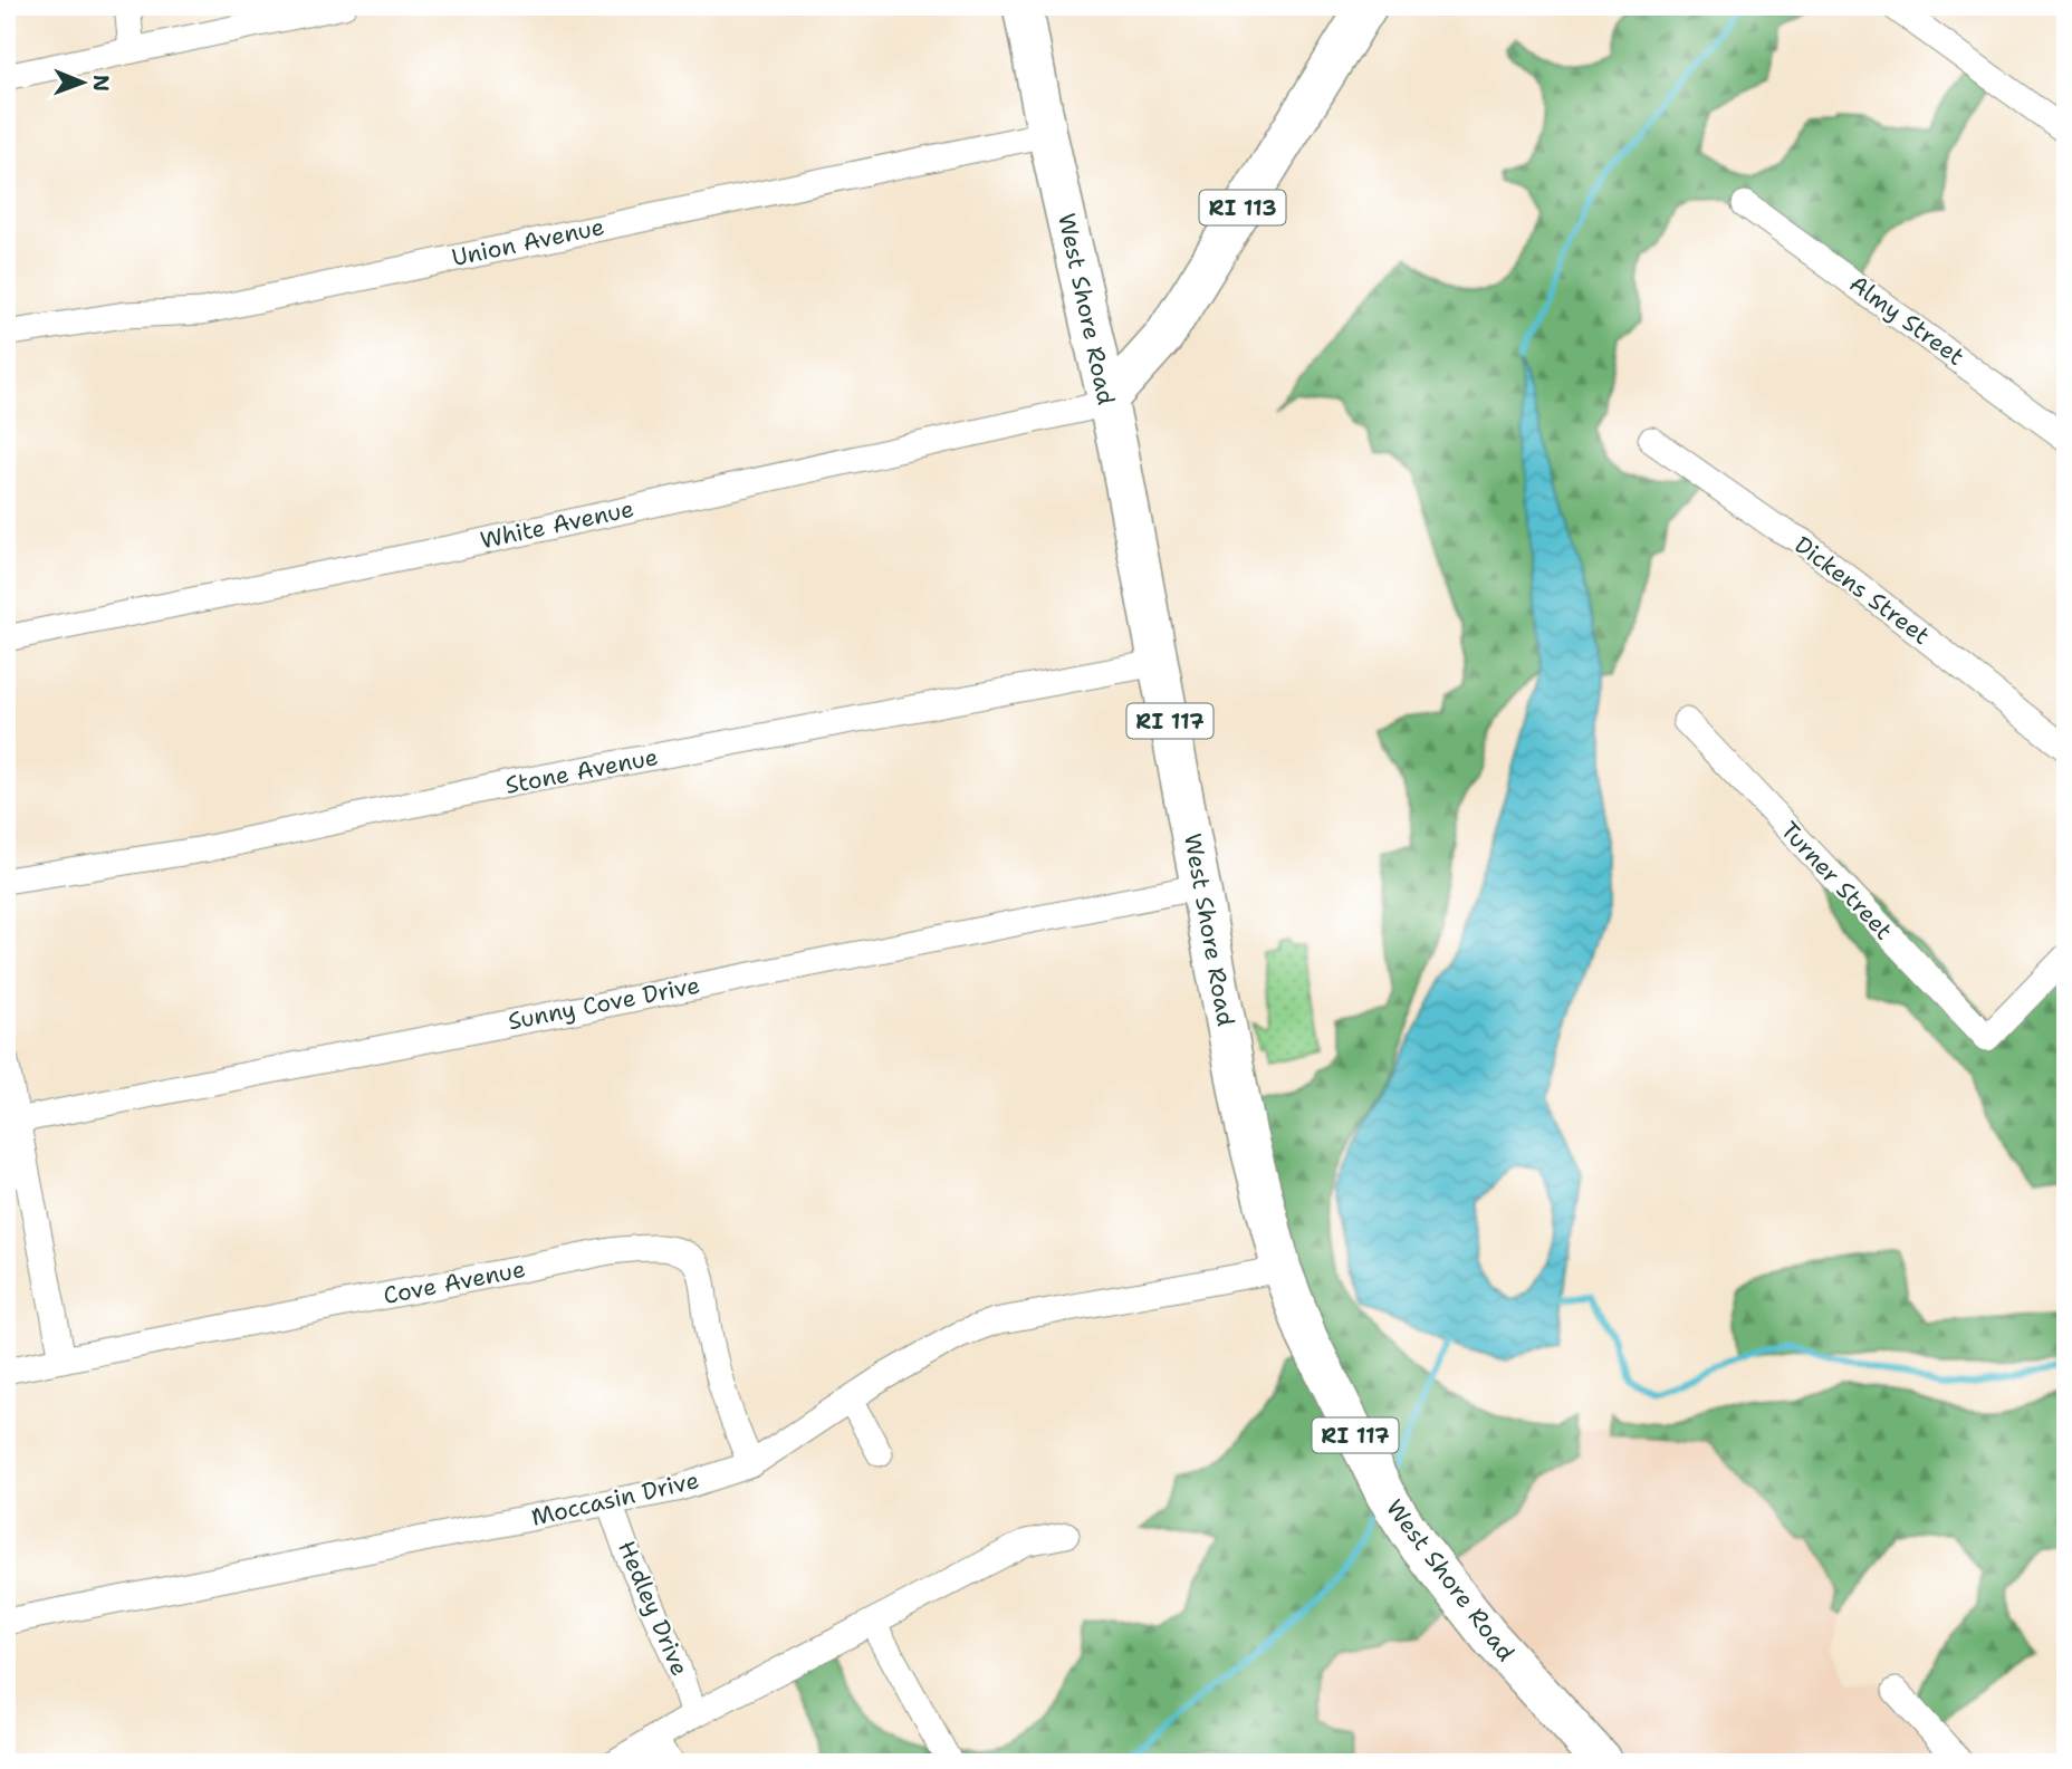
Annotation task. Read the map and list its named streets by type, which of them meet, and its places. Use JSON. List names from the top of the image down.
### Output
{
  "streets": {
    "main road": ["RI 113", "West Shore Road", "RI 117"],
    "street": [
      "Union Avenue",
      "Almy Street",
      "White Avenue",
      "Dickens Street",
      "Stone Avenue",
      "Turner Street",
      "Sunny Cove Drive",
      "Cove Avenue",
      "Moccasin Drive",
      "Hedley Drive"
    ]
  },
  "crossings": [
    ["RI 113", "West Shore Road"],
    ["RI 113", "White Avenue"],
    ["Union Avenue", "West Shore Road"],
    ["West Shore Road", "White Avenue"],
    ["West Shore Road", "Stone Avenue"],
    ["West Shore Road", "Sunny Cove Drive"],
    ["West Shore Road", "Moccasin Drive"],
    ["Cove Avenue", "Moccasin Drive"],
    ["Moccasin Drive", "Hedley Drive"]
  ],
  "north": "right"
}
